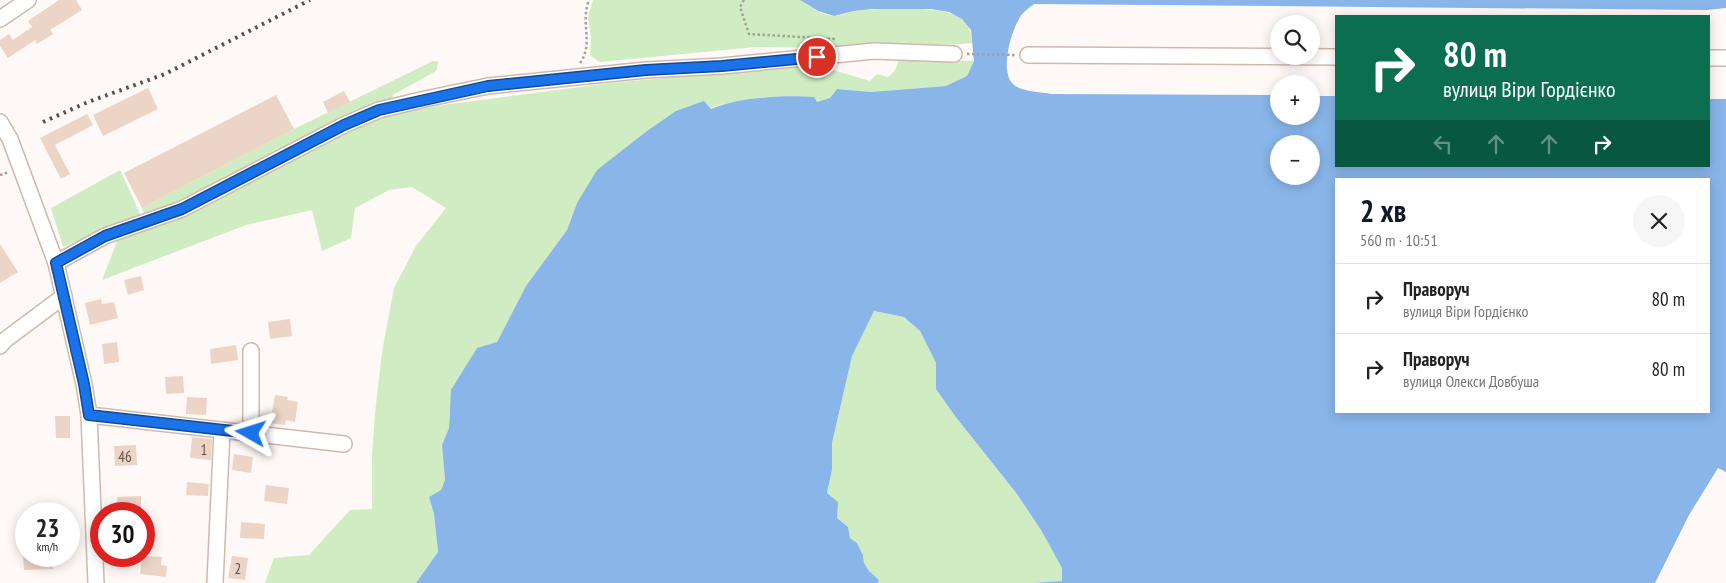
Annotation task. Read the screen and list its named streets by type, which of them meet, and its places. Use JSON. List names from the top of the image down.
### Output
{
  "house_numbers": ["1", "46", "2"],
  "page": {
    "map_buttons": ["+", "−"],
    "turn": ["80 m", "вулиця Віри Гордієнко"],
    "heading": ["2 хв", "560 m · 10:51"],
    "list": [
      {
        "name": "Праворуч",
        "note": "вулиця Віри Гордієнко",
        "value": "80 m"
      },
      {
        "name": "Праворуч",
        "note": "вулиця Олекси Довбуша",
        "value": "80 m"
      }
    ],
    "speed": "23 km/h",
    "limit": "30"
  }
}
